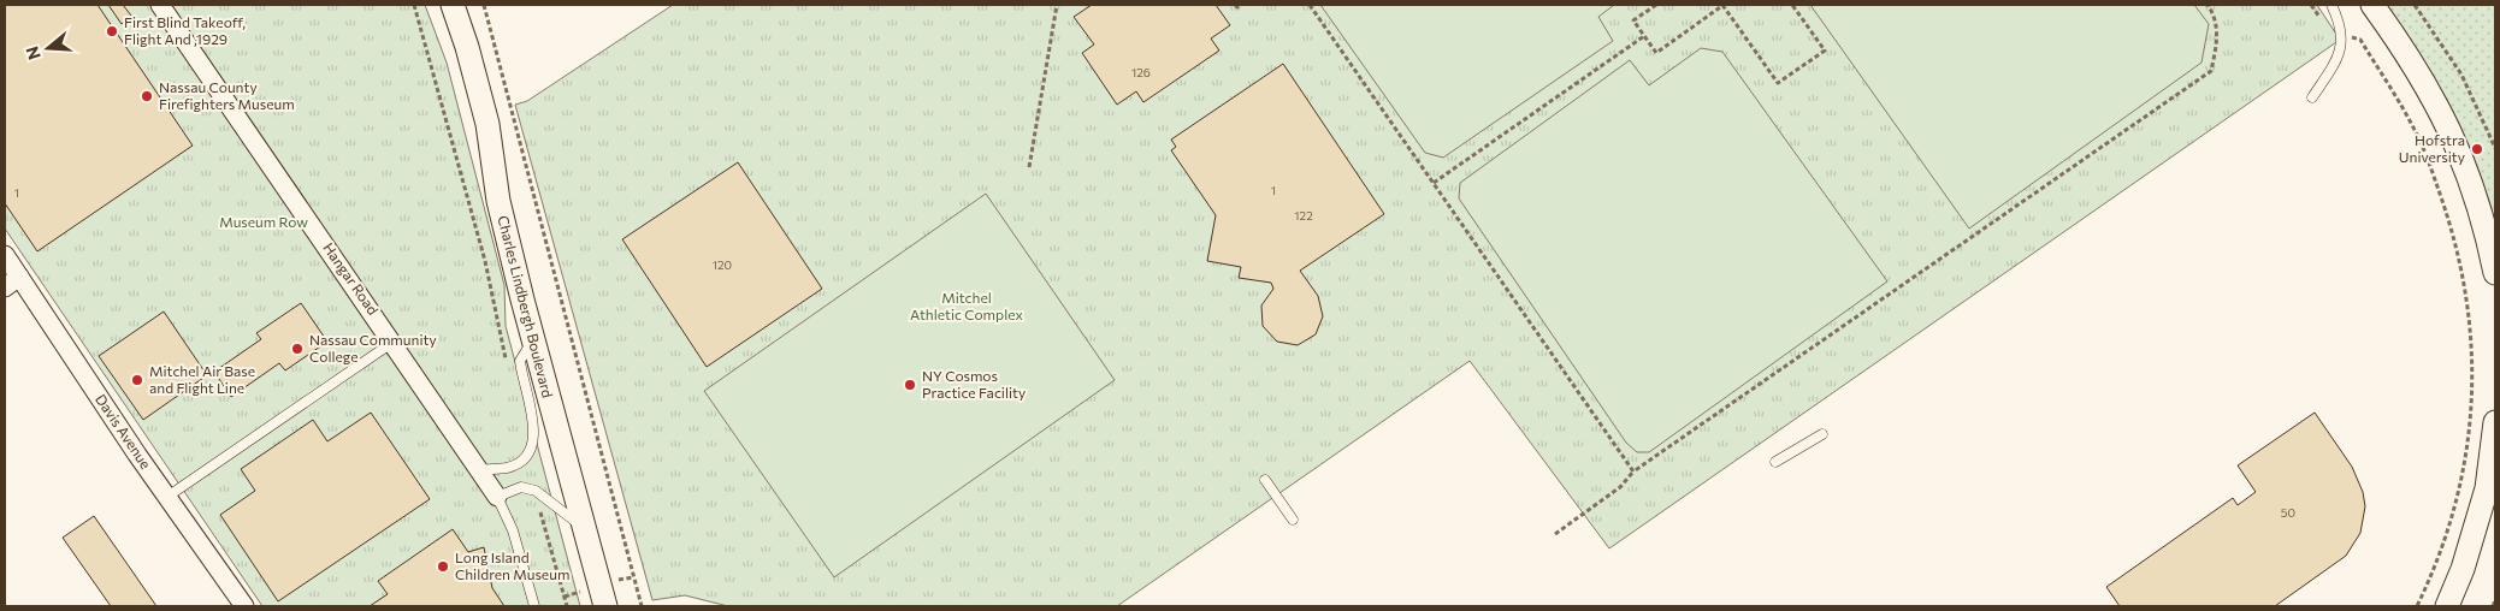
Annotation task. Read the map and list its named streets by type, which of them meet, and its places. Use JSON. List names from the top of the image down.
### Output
{
  "streets": {
    "street": ["Hangar Road", "Charles Lindbergh Boulevard", "Davis Avenue"]
  },
  "parks": ["Museum Row", "Mitchel Athletic Complex"],
  "places": [
    "First Blind Takeoff, Flight And ,1929",
    "Nassau County Firefighters Museum",
    "Hofstra University",
    "Nassau Community College",
    "Mitchel Air Base and Flight Line",
    "NY Cosmos Practice Facility",
    "Long Island Children Museum"
  ],
  "house_numbers": [
    "126",
    "1",
    "1",
    "122",
    "120",
    "50"
  ],
  "north": "left"
}
